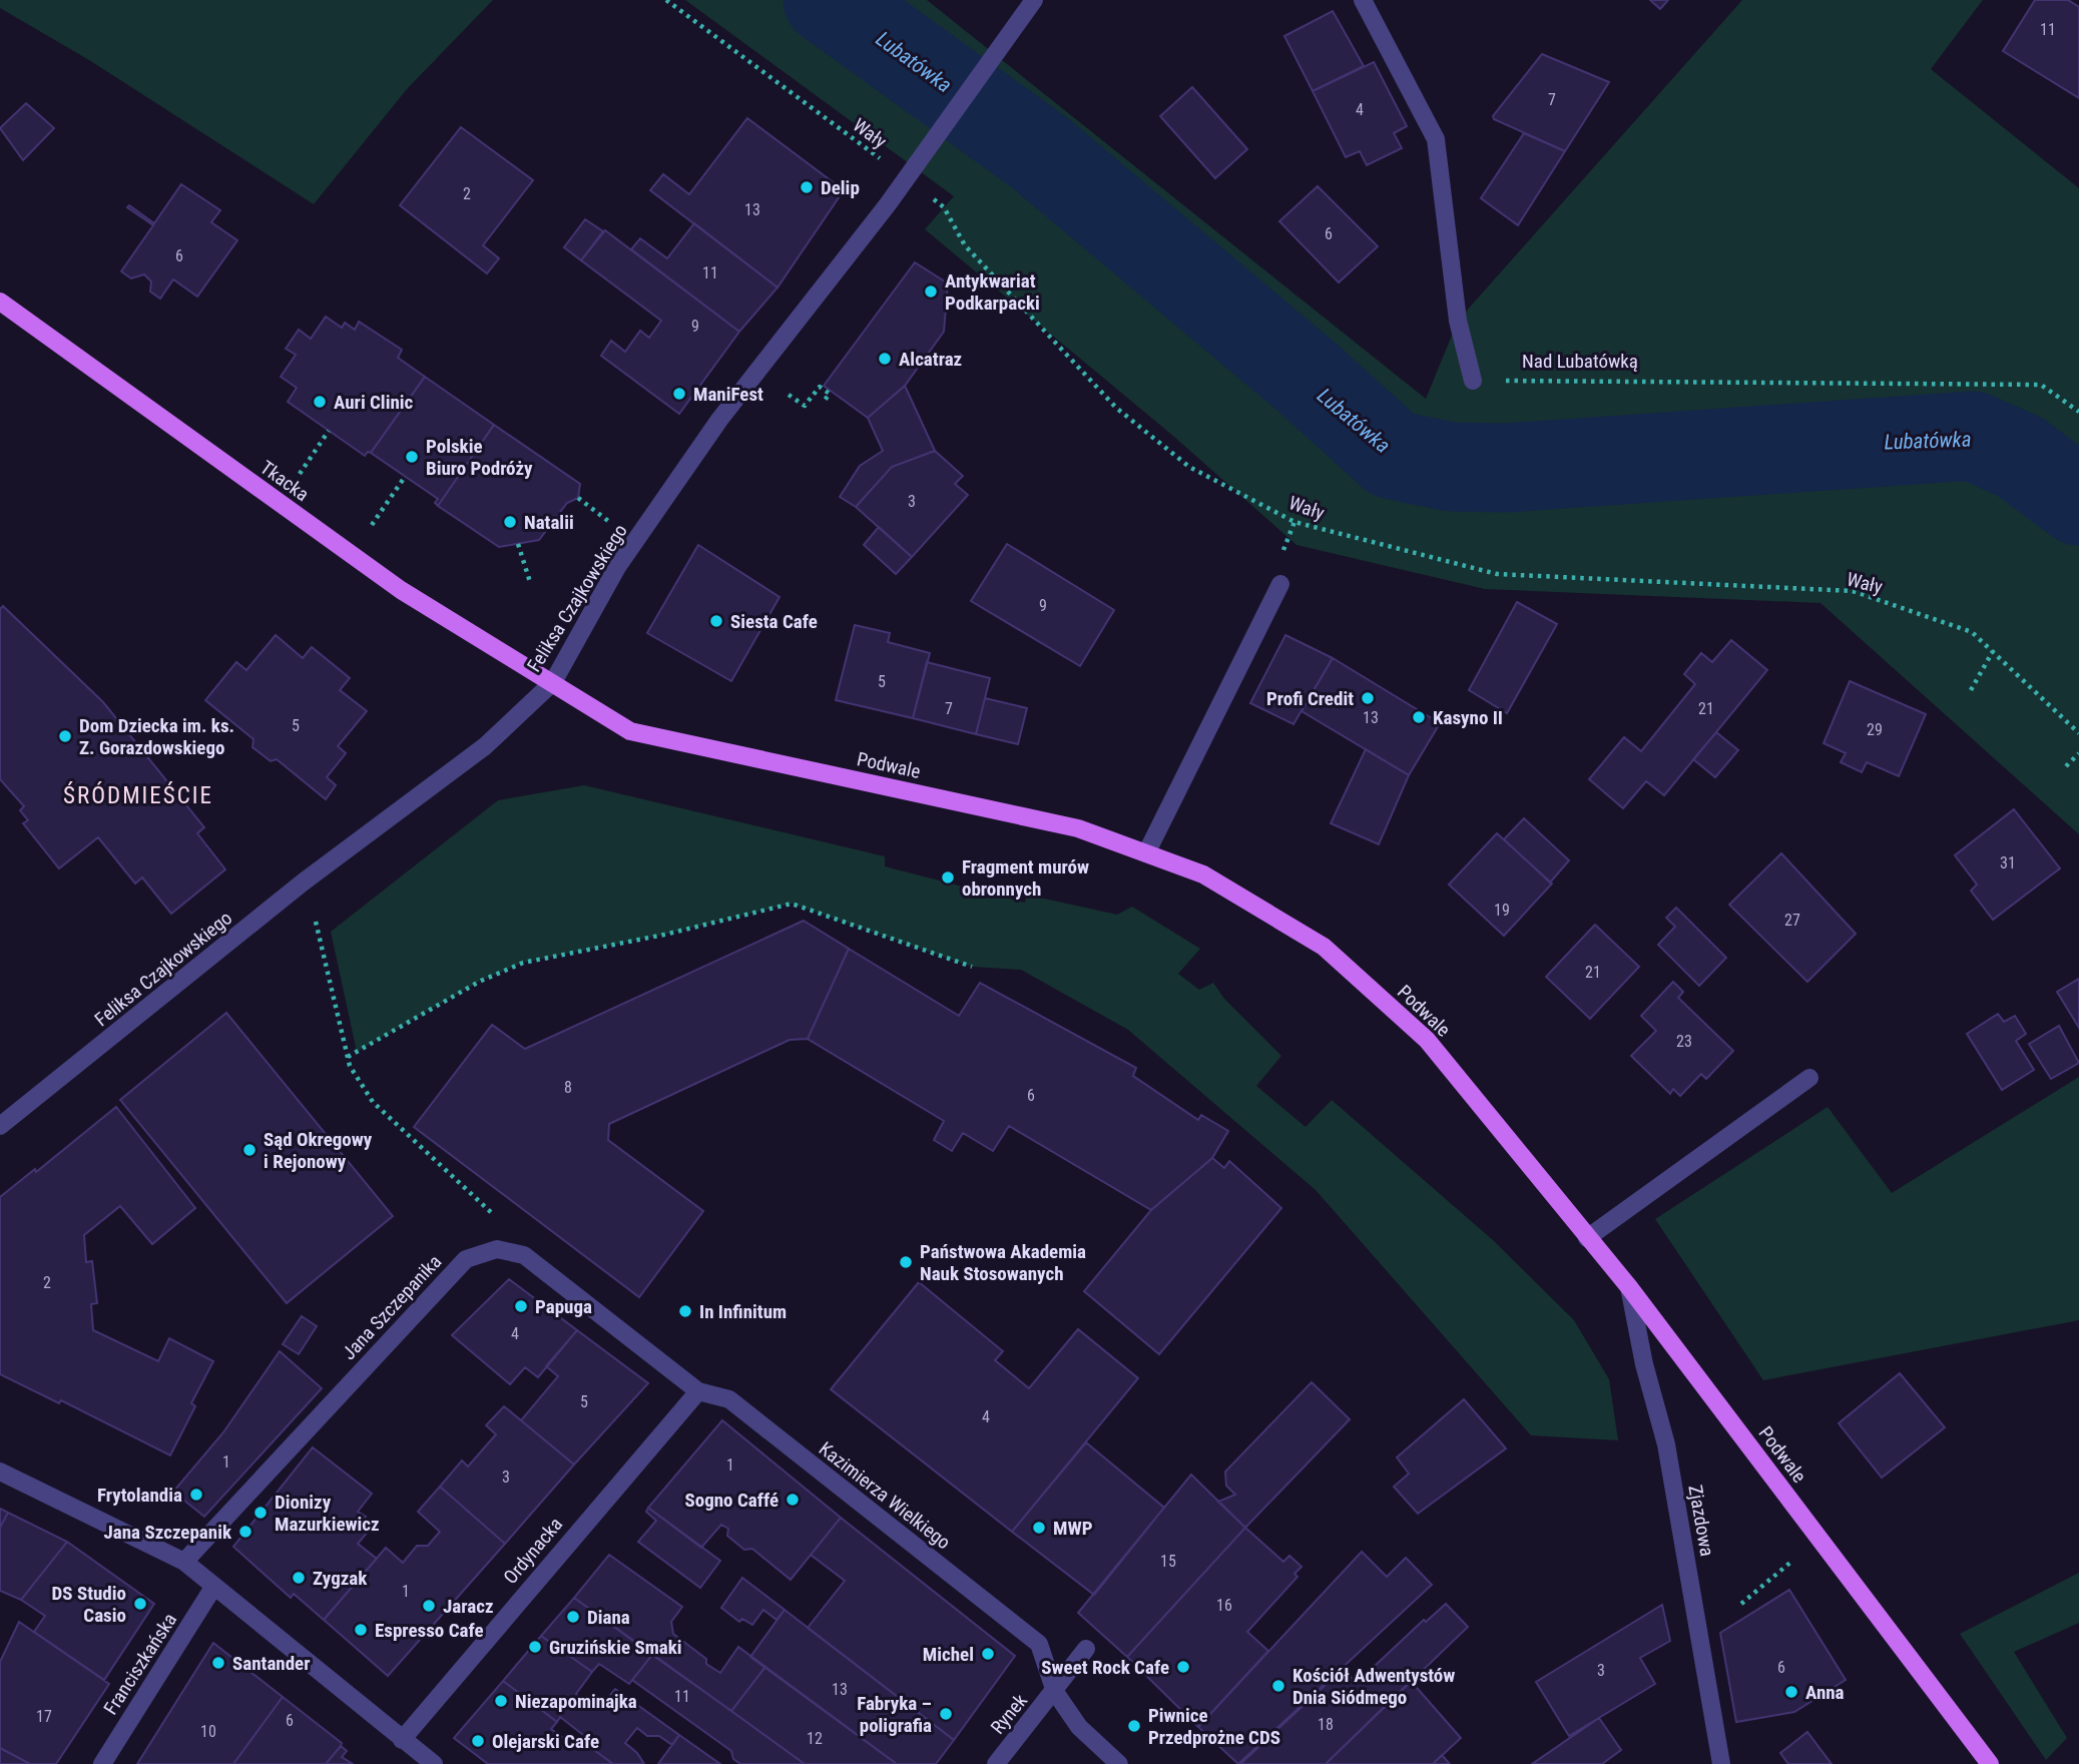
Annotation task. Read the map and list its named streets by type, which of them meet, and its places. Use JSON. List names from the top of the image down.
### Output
{
  "streets": {
    "main road": ["Tkacka", "Podwale"],
    "street": [
      "Feliksa Czajkowskiego",
      "Jana Szczepanika",
      "Kazimierza Wielkiego",
      "Zjazdowa",
      "Ordynacka",
      "Franciszkańska",
      "Rynek"
    ],
    "path": ["Wały", "Nad Lubatówką"]
  },
  "crossings": [
    ["Wały", "Feliksa Czajkowskiego"],
    ["Tkacka", "Feliksa Czajkowskiego"],
    ["Tkacka", "Podwale"],
    ["Feliksa Czajkowskiego", "Podwale"],
    ["Podwale", "Zjazdowa"],
    ["Jana Szczepanika", "Kazimierza Wielkiego"],
    ["Jana Szczepanika", "Ordynacka"],
    ["Kazimierza Wielkiego", "Ordynacka"],
    ["Kazimierza Wielkiego", "Rynek"]
  ],
  "districts": ["ŚRÓDMIEŚCIE"],
  "water": ["Lubatówka"],
  "places": [
    "Delip",
    "Antykwariat Podkarpacki",
    "Alcatraz",
    "ManiFest",
    "Auri Clinic",
    "Polskie Biuro Podróży",
    "Natalii",
    "Siesta Cafe",
    "Profi Credit",
    "Kasyno II",
    "Dom Dziecka im. ks. Z. Gorazdowskiego",
    "Fragment murów obronnych",
    "Sąd Okregowy i Rejonowy",
    "Państwowa Akademia Nauk Stosowanych",
    "Papuga",
    "In Infinitum",
    "Frytolandia",
    "Sogno Caffé",
    "Dionizy Mazurkiewicz",
    "MWP",
    "Jana Szczepanik",
    "Zygzak",
    "DS Studio Casio",
    "Jaracz",
    "Diana",
    "Espresso Cafe",
    "Gruzińskie Smaki",
    "Michel",
    "Santander",
    "Sweet Rock Cafe",
    "Kościół Adwentystów Dnia Siódmego",
    "Anna",
    "Niezapominajka",
    "Fabryka – poligrafia",
    "Piwnice Przedprożne CDS",
    "Olejarski Cafe"
  ],
  "house_numbers": [
    "11",
    "7",
    "4",
    "2",
    "13",
    "6",
    "6",
    "11",
    "9",
    "3",
    "9",
    "5",
    "7",
    "21",
    "13",
    "5",
    "29",
    "31",
    "19",
    "27",
    "21",
    "23",
    "8",
    "6",
    "2",
    "4",
    "5",
    "4",
    "1",
    "1",
    "3",
    "15",
    "1",
    "16",
    "6",
    "3",
    "13",
    "11",
    "17",
    "6",
    "18",
    "10",
    "12"
  ]
}
